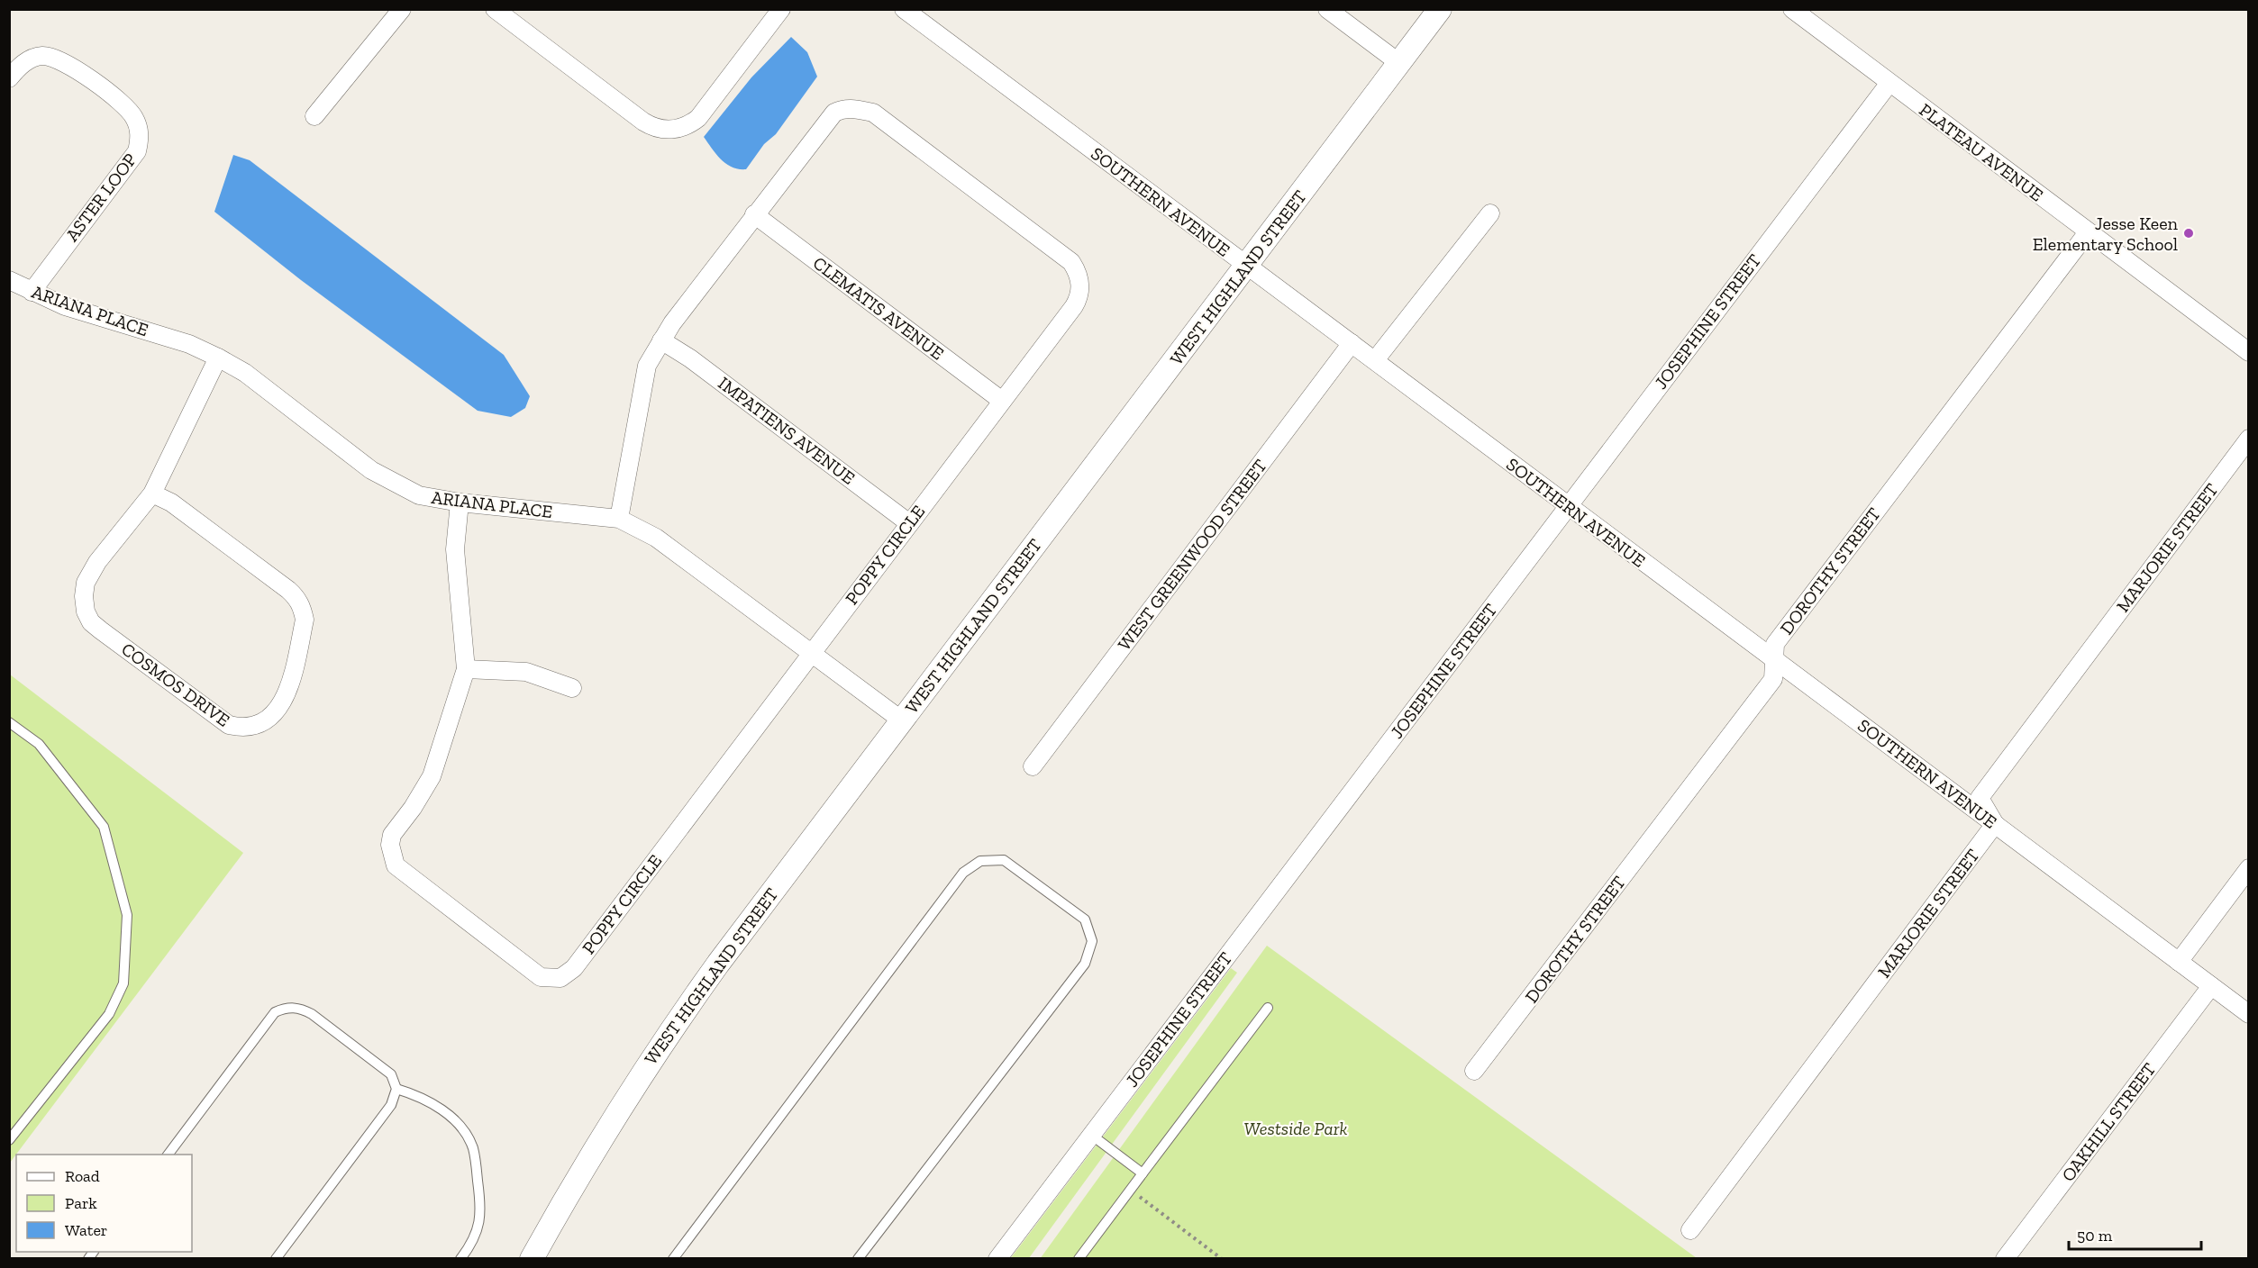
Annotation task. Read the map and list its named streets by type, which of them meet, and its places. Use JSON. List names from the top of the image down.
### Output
{
  "streets": {
    "street": [
      "PLATEAU AVENUE",
      "ASTER LOOP",
      "SOUTHERN AVENUE",
      "WEST HIGHLAND STREET",
      "CLEMATIS AVENUE",
      "ARIANA PLACE",
      "JOSEPHINE STREET",
      "IMPATIENS AVENUE",
      "MARJORIE STREET",
      "POPPY CIRCLE",
      "WEST GREENWOOD STREET",
      "DOROTHY STREET",
      "COSMOS DRIVE",
      "OAKHILL STREET"
    ]
  },
  "crossings": [
    ["PLATEAU AVENUE", "JOSEPHINE STREET"],
    ["PLATEAU AVENUE", "DOROTHY STREET"],
    ["ASTER LOOP", "ARIANA PLACE"],
    ["SOUTHERN AVENUE", "WEST HIGHLAND STREET"],
    ["SOUTHERN AVENUE", "JOSEPHINE STREET"],
    ["SOUTHERN AVENUE", "MARJORIE STREET"],
    ["SOUTHERN AVENUE", "WEST GREENWOOD STREET"],
    ["SOUTHERN AVENUE", "DOROTHY STREET"],
    ["SOUTHERN AVENUE", "OAKHILL STREET"],
    ["WEST HIGHLAND STREET", "ARIANA PLACE"],
    ["CLEMATIS AVENUE", "POPPY CIRCLE"],
    ["ARIANA PLACE", "POPPY CIRCLE"],
    ["ARIANA PLACE", "COSMOS DRIVE"],
    ["IMPATIENS AVENUE", "POPPY CIRCLE"]
  ],
  "parks": ["Westside Park"],
  "places": ["Jesse Keen Elementary School"],
  "legend": ["Road", "Park", "Water"],
  "scale_bar": "50 m"
}
